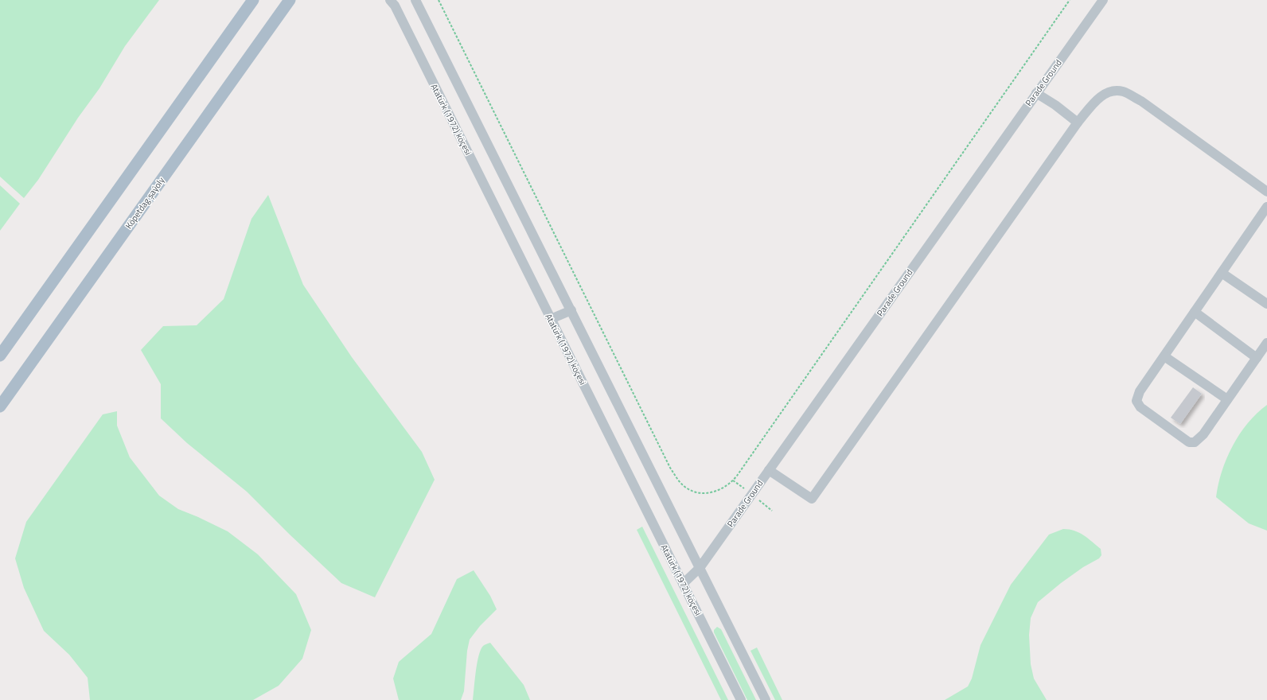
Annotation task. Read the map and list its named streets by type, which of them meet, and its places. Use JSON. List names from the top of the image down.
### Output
{
  "streets": {
    "main road": ["Köpetdag şaýoly"],
    "street": ["Parade Ground", "Atatürk (1972) köçesi"]
  },
  "crossings": [
    ["Parade Ground", "Atatürk (1972) köçesi"]
  ]
}
